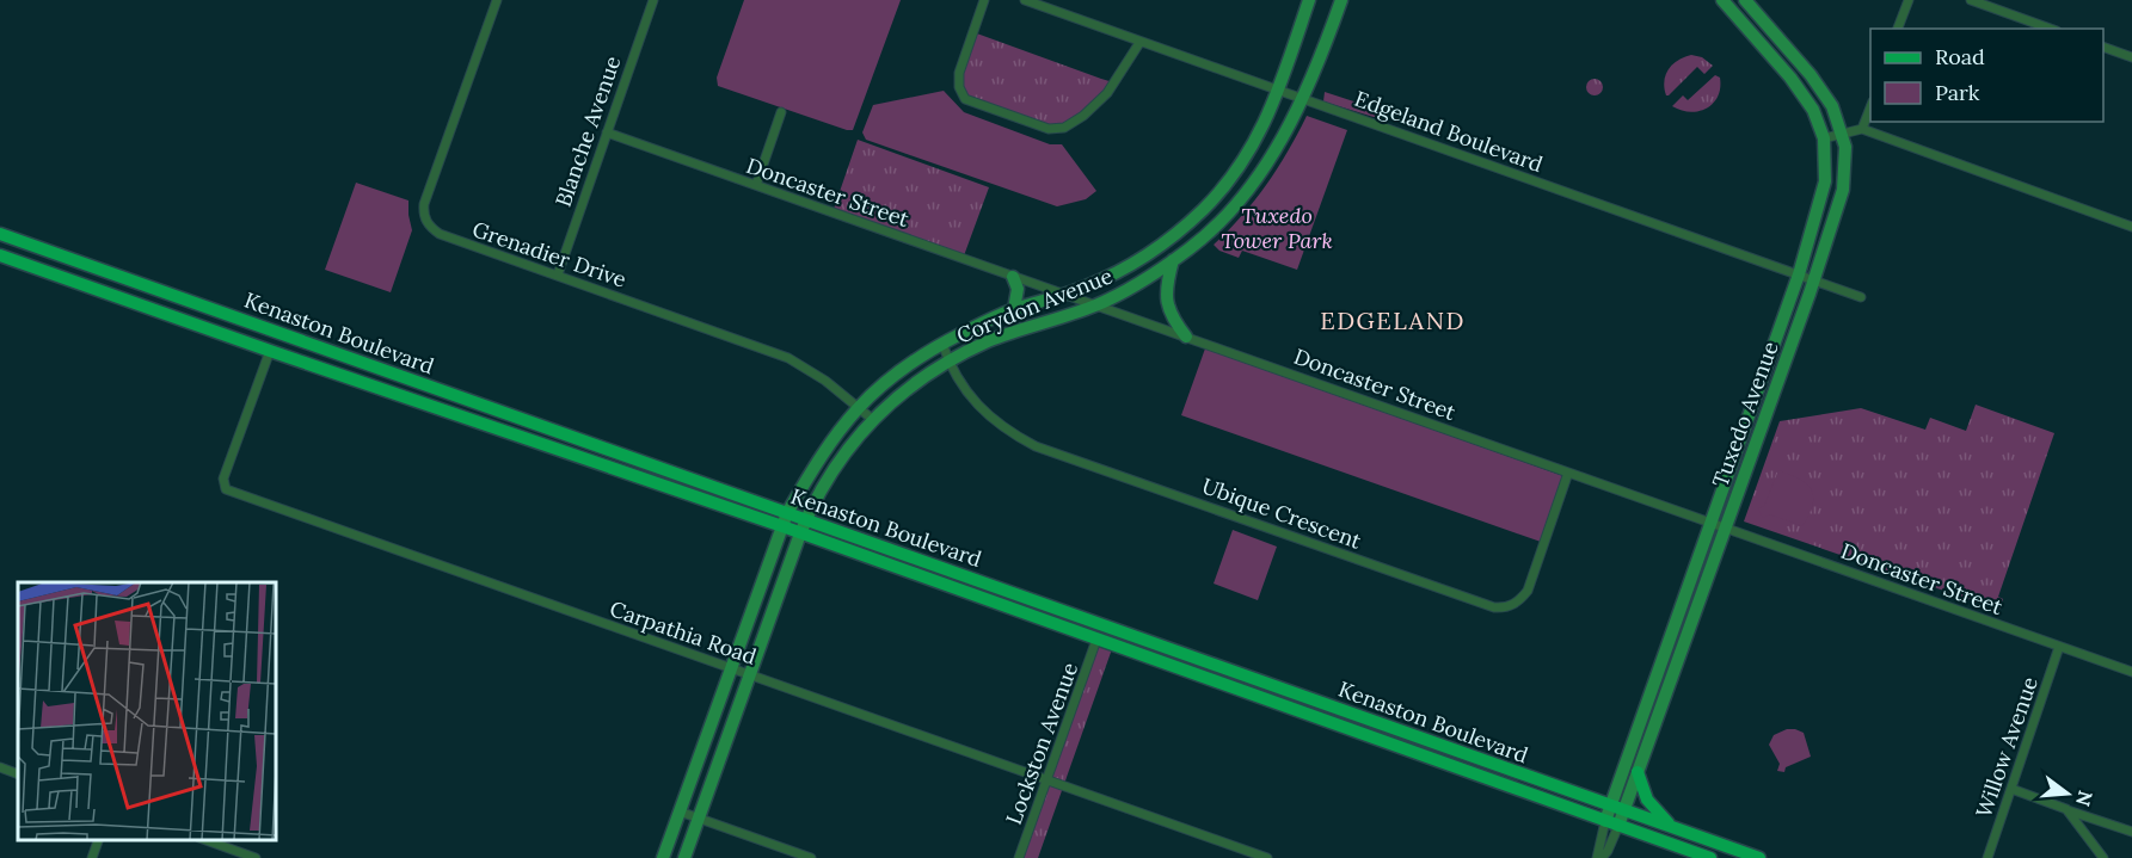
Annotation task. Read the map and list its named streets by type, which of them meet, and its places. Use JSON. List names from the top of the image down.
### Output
{
  "streets": {
    "main road": ["Corydon Avenue", "Kenaston Boulevard", "Tuxedo Avenue"],
    "street": [
      "Blanche Avenue",
      "Edgeland Boulevard",
      "Doncaster Street",
      "Grenadier Drive",
      "Ubique Crescent",
      "Carpathia Road",
      "Lockston Avenue",
      "Willow Avenue"
    ]
  },
  "crossings": [
    ["Blanche Avenue", "Doncaster Street"],
    ["Blanche Avenue", "Grenadier Drive"],
    ["Edgeland Boulevard", "Corydon Avenue"],
    ["Edgeland Boulevard", "Tuxedo Avenue"],
    ["Doncaster Street", "Corydon Avenue"],
    ["Doncaster Street", "Tuxedo Avenue"],
    ["Doncaster Street", "Ubique Crescent"],
    ["Doncaster Street", "Willow Avenue"],
    ["Grenadier Drive", "Corydon Avenue"],
    ["Corydon Avenue", "Kenaston Boulevard"],
    ["Corydon Avenue", "Ubique Crescent"],
    ["Corydon Avenue", "Carpathia Road"],
    ["Kenaston Boulevard", "Tuxedo Avenue"],
    ["Kenaston Boulevard", "Carpathia Road"],
    ["Kenaston Boulevard", "Lockston Avenue"],
    ["Carpathia Road", "Lockston Avenue"]
  ],
  "districts": ["EDGELAND"],
  "parks": ["Tuxedo Tower Park"],
  "legend": ["Road", "Park"],
  "north": "right"
}
